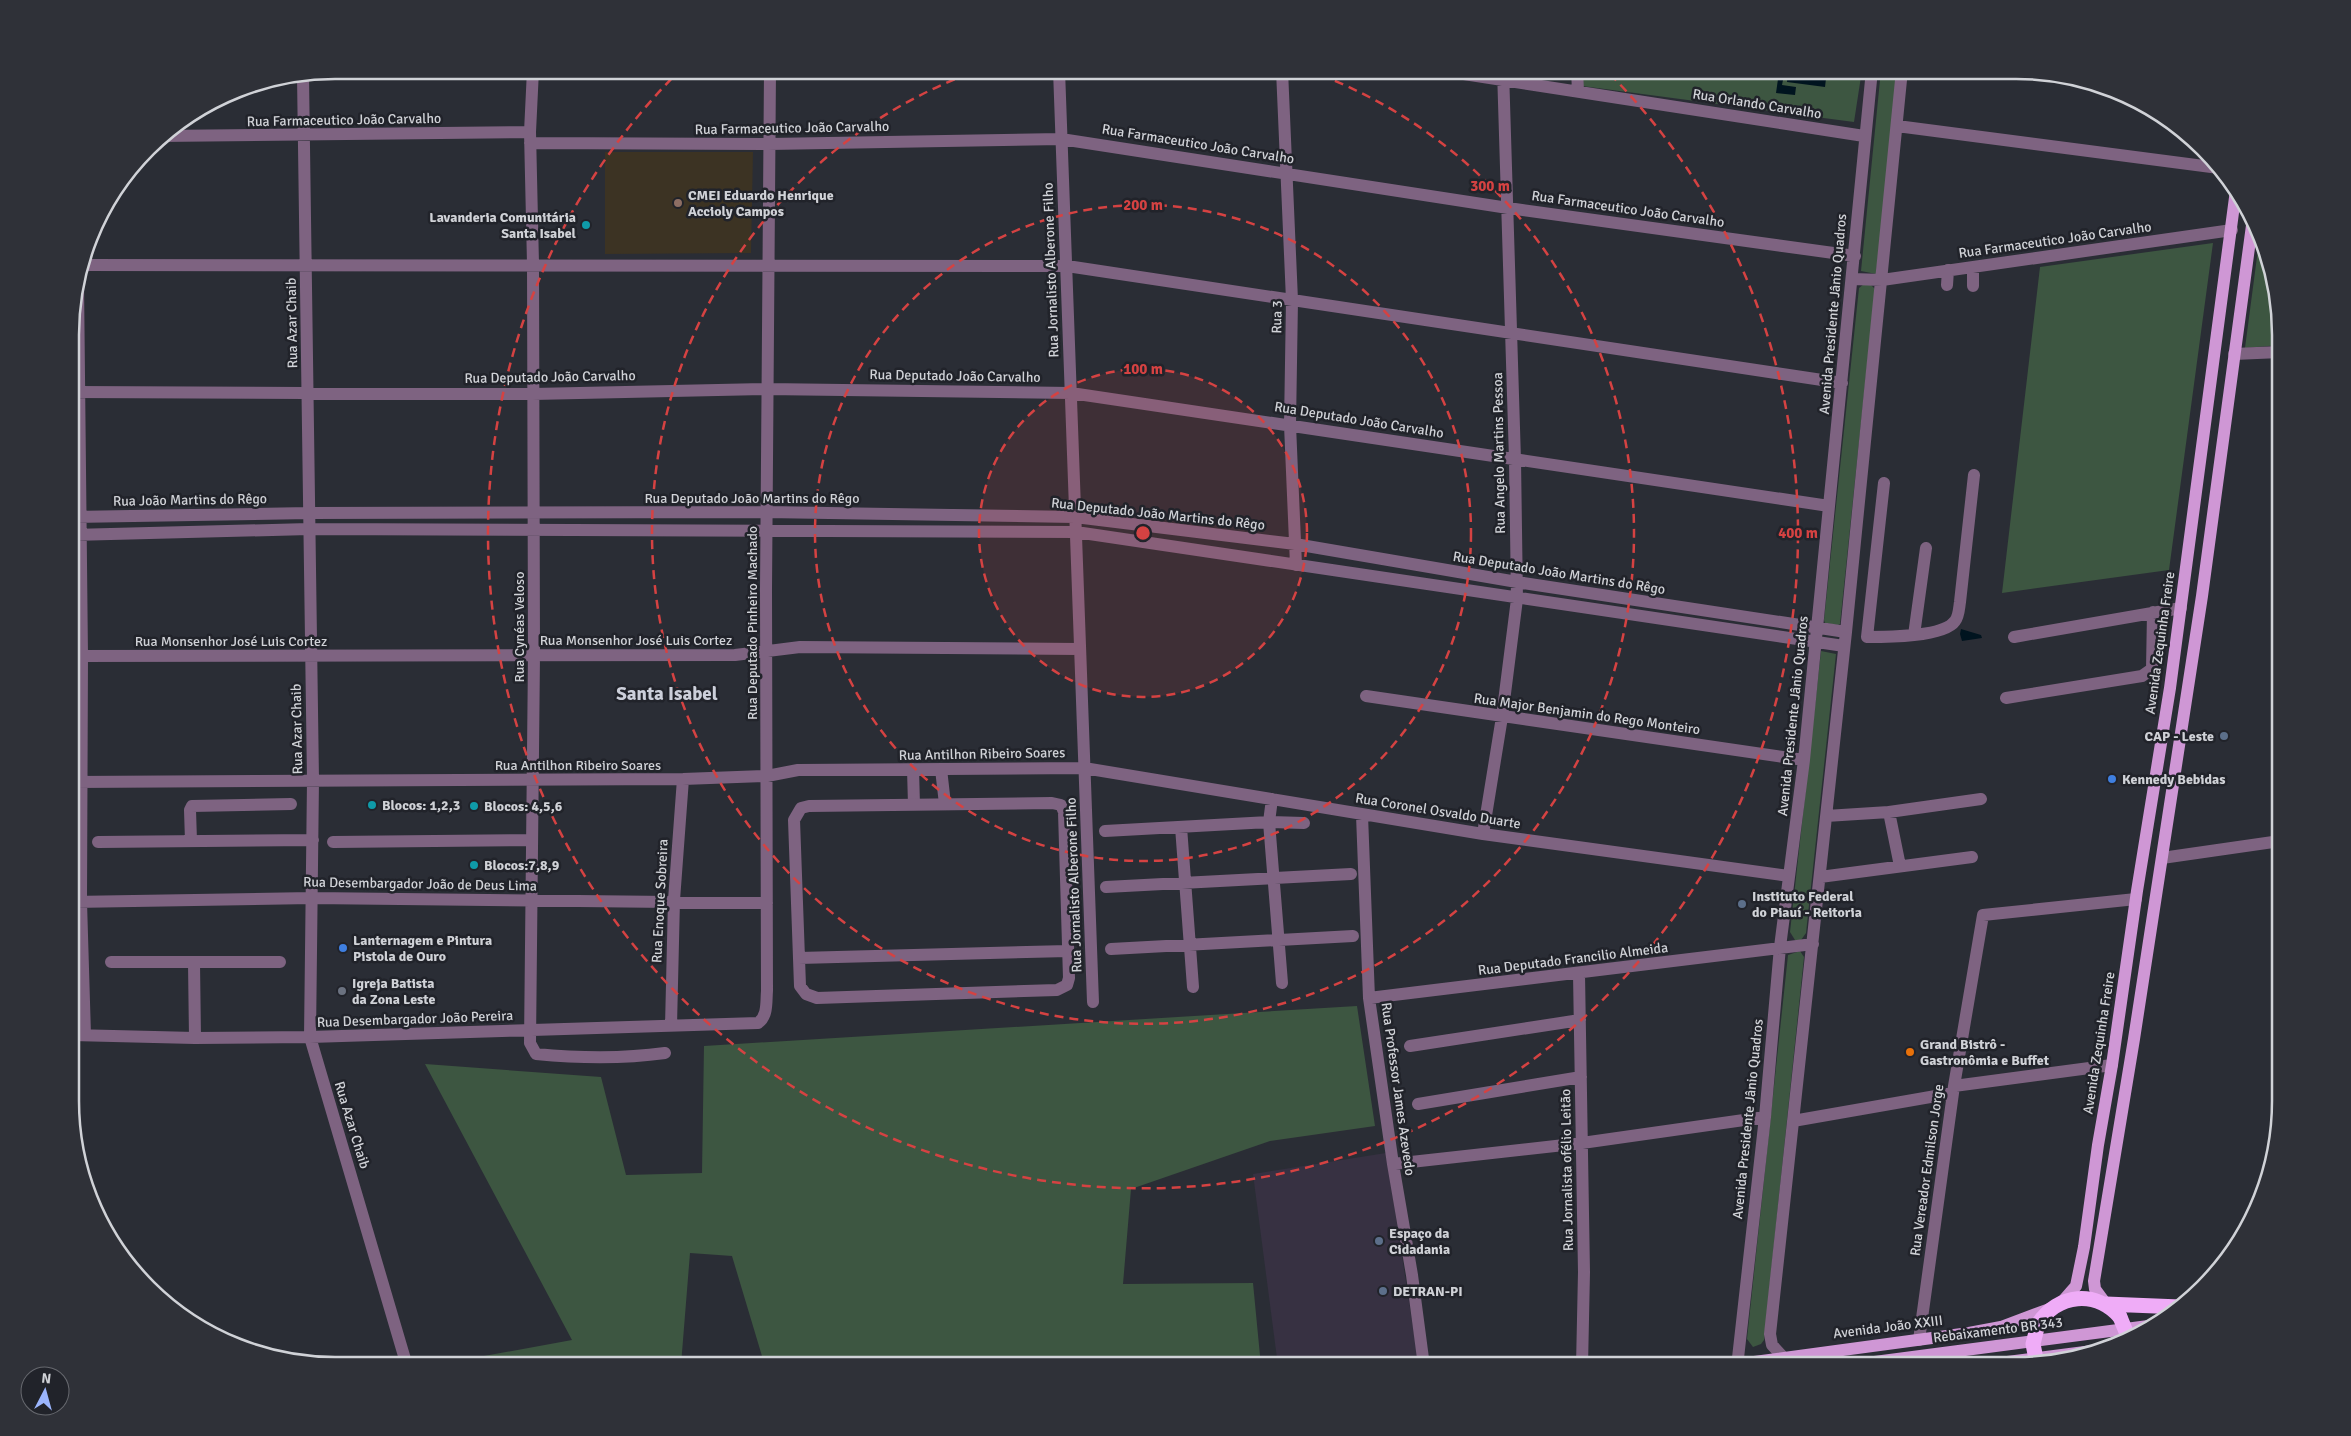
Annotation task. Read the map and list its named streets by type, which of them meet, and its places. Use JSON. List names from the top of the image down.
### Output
{
  "streets": {
    "main road": ["Avenida Zequinha Freire", "Avenida João XXIII", "Rebaixamento BR 343"],
    "street": [
      "Rua Orlando Carvalho",
      "Rua Farmaceutico João Carvalho",
      "Rua Jornalisto Alberone Filho",
      "Avenida Presidente Jânio Quadros",
      "Rua 3",
      "Rua Azar Chaib",
      "Rua Deputado João Carvalho",
      "Rua Angelo Martins Pessoa",
      "Rua Deputado João Martins do Rêgo",
      "Rua João Martins do Rêgo",
      "Rua Deputado Pinheiro Machado",
      "Rua Cynéas Veloso",
      "Rua Monsenhor José Luis Cortez",
      "Rua Major Benjamin do Rego Monteiro",
      "Rua Antilhon Ribeiro Soares",
      "Rua Coronel Osvaldo Duarte",
      "Rua Desembargador João de Deus Lima",
      "Rua Enoque Sobreira",
      "Rua Deputado Francilio Almeida",
      "Rua Desembargador João Pereira",
      "Rua Professor James Azevedo",
      "Rua Jornalista ofélio Leitão",
      "Rua Vereador Edmilson Jorge"
    ]
  },
  "crossings": [
    ["Rua Orlando Carvalho", "Avenida Presidente Jânio Quadros"],
    ["Rua Farmaceutico João Carvalho", "Rua Jornalisto Alberone Filho"],
    ["Rua Farmaceutico João Carvalho", "Avenida Presidente Jânio Quadros"],
    ["Rua Farmaceutico João Carvalho", "Rua 3"],
    ["Rua Farmaceutico João Carvalho", "Rua Azar Chaib"],
    ["Rua Farmaceutico João Carvalho", "Rua Angelo Martins Pessoa"],
    ["Rua Farmaceutico João Carvalho", "Rua Deputado Pinheiro Machado"],
    ["Rua Farmaceutico João Carvalho", "Rua Cynéas Veloso"],
    ["Rua Farmaceutico João Carvalho", "Avenida Zequinha Freire"],
    ["Rua Jornalisto Alberone Filho", "Rua Deputado João Carvalho"],
    ["Rua Jornalisto Alberone Filho", "Rua Deputado João Martins do Rêgo"],
    ["Rua Jornalisto Alberone Filho", "Rua Monsenhor José Luis Cortez"],
    ["Rua Jornalisto Alberone Filho", "Rua Antilhon Ribeiro Soares"],
    ["Rua Jornalisto Alberone Filho", "Rua Coronel Osvaldo Duarte"],
    ["Avenida Presidente Jânio Quadros", "Rua Deputado João Carvalho"],
    ["Avenida Presidente Jânio Quadros", "Rua Deputado João Martins do Rêgo"],
    ["Avenida Presidente Jânio Quadros", "Rua Major Benjamin do Rego Monteiro"],
    ["Avenida Presidente Jânio Quadros", "Rua Coronel Osvaldo Duarte"],
    ["Avenida Presidente Jânio Quadros", "Rua Deputado Francilio Almeida"],
    ["Rua 3", "Rua Deputado João Carvalho"],
    ["Rua 3", "Rua Deputado João Martins do Rêgo"],
    ["Rua Azar Chaib", "Rua Deputado João Carvalho"],
    ["Rua Azar Chaib", "Rua Deputado João Martins do Rêgo"],
    ["Rua Azar Chaib", "Rua João Martins do Rêgo"],
    ["Rua Azar Chaib", "Rua Monsenhor José Luis Cortez"],
    ["Rua Azar Chaib", "Rua Antilhon Ribeiro Soares"],
    ["Rua Azar Chaib", "Rua Desembargador João de Deus Lima"],
    ["Rua Azar Chaib", "Rua Desembargador João Pereira"],
    ["Rua Deputado João Carvalho", "Rua Angelo Martins Pessoa"],
    ["Rua Deputado João Carvalho", "Rua Deputado Pinheiro Machado"],
    ["Rua Deputado João Carvalho", "Rua Cynéas Veloso"],
    ["Rua Angelo Martins Pessoa", "Rua Deputado João Martins do Rêgo"],
    ["Rua Angelo Martins Pessoa", "Rua Major Benjamin do Rego Monteiro"],
    ["Rua Angelo Martins Pessoa", "Rua Coronel Osvaldo Duarte"],
    ["Rua Deputado João Martins do Rêgo", "Rua João Martins do Rêgo"],
    ["Rua Deputado João Martins do Rêgo", "Rua Deputado Pinheiro Machado"],
    ["Rua Deputado João Martins do Rêgo", "Rua Cynéas Veloso"],
    ["Rua Deputado Pinheiro Machado", "Rua Monsenhor José Luis Cortez"],
    ["Rua Deputado Pinheiro Machado", "Rua Antilhon Ribeiro Soares"],
    ["Rua Deputado Pinheiro Machado", "Rua Desembargador João de Deus Lima"],
    ["Rua Deputado Pinheiro Machado", "Rua Desembargador João Pereira"],
    ["Rua Cynéas Veloso", "Rua Monsenhor José Luis Cortez"],
    ["Rua Cynéas Veloso", "Rua Antilhon Ribeiro Soares"],
    ["Rua Cynéas Veloso", "Rua Desembargador João de Deus Lima"],
    ["Rua Cynéas Veloso", "Rua Desembargador João Pereira"],
    ["Avenida Zequinha Freire", "Rua Vereador Edmilson Jorge"],
    ["Avenida Zequinha Freire", "Avenida João XXIII"],
    ["Rua Antilhon Ribeiro Soares", "Rua Coronel Osvaldo Duarte"],
    ["Rua Antilhon Ribeiro Soares", "Rua Enoque Sobreira"],
    ["Rua Coronel Osvaldo Duarte", "Rua Professor James Azevedo"],
    ["Rua Desembargador João de Deus Lima", "Rua Enoque Sobreira"],
    ["Rua Enoque Sobreira", "Rua Desembargador João Pereira"],
    ["Rua Deputado Francilio Almeida", "Rua Professor James Azevedo"],
    ["Rua Deputado Francilio Almeida", "Rua Jornalista ofélio Leitão"],
    ["Rua Vereador Edmilson Jorge", "Avenida João XXIII"]
  ],
  "districts": ["Santa Isabel"],
  "places": [
    "CMEI Eduardo Henrique Accioly Campos",
    "Lavanderia Comunitária Santa Isabel",
    "CAP - Leste",
    "Kennedy Bebidas",
    "Blocos: 1,2,3",
    "Blocos: 4,5,6",
    "Blocos:7,8,9",
    "Instituto Federal do Piauí - Reitoria",
    "Lanternagem e Pintura Pistola de Ouro",
    "Igreja Batista da Zona Leste",
    "Grand Bistrô - Gastronômia e Buffet",
    "Espaço da Cidadania",
    "DETRAN-PI"
  ],
  "north": "top",
  "rings": [
    "300 m",
    "200 m",
    "100 m",
    "400 m"
  ]
}
